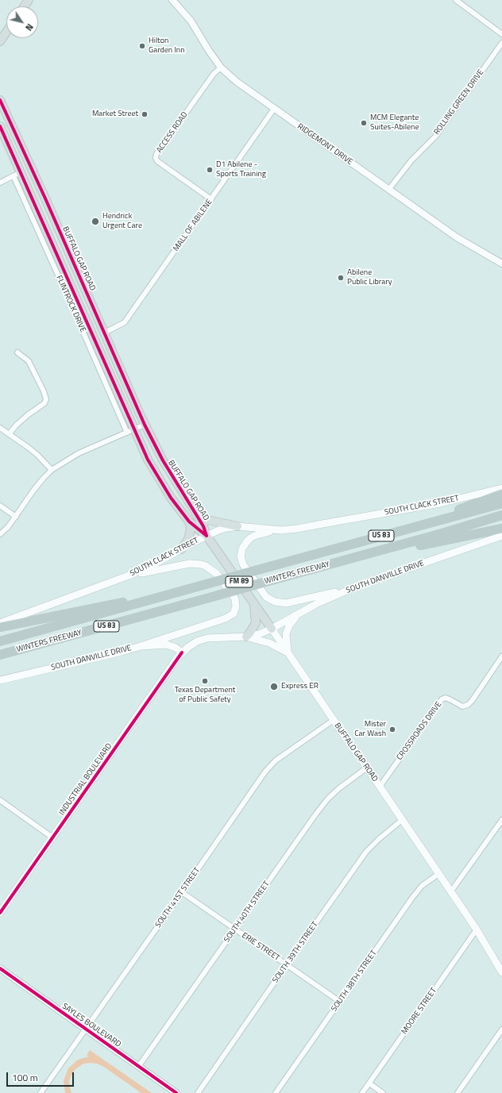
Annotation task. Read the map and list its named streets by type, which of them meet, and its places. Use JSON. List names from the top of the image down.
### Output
{
  "streets": {
    "highway": ["US 83", "WINTERS FREEWAY"],
    "main road": [
      "BUFFALO GAP ROAD",
      "SOUTH CLACK STREET",
      "SOUTH DANVILLE DRIVE",
      "FM 89",
      "INDUSTRIAL BOULEVARD"
    ],
    "street": [
      "ROLLING GREEN DRIVE",
      "ACCESS ROAD",
      "RIDGEMONT DRIVE",
      "MALL OF ABILENE",
      "FLINTROCK DRIVE",
      "CROSSROADS DRIVE",
      "SOUTH 41ST STREET",
      "SOUTH 40TH STREET",
      "ERIE STREET",
      "SOUTH 39TH STREET",
      "SOUTH 38TH STREET",
      "MOORE STREET",
      "SAYLES BOULEVARD"
    ]
  },
  "crossings": [
    ["ROLLING GREEN DRIVE", "RIDGEMONT DRIVE"],
    ["ACCESS ROAD", "RIDGEMONT DRIVE"],
    ["ACCESS ROAD", "MALL OF ABILENE"],
    ["RIDGEMONT DRIVE", "MALL OF ABILENE"],
    ["MALL OF ABILENE", "BUFFALO GAP ROAD"],
    ["BUFFALO GAP ROAD", "FLINTROCK DRIVE"],
    ["BUFFALO GAP ROAD", "SOUTH CLACK STREET"],
    ["BUFFALO GAP ROAD", "SOUTH DANVILLE DRIVE"],
    ["BUFFALO GAP ROAD", "CROSSROADS DRIVE"],
    ["BUFFALO GAP ROAD", "INDUSTRIAL BOULEVARD"],
    ["BUFFALO GAP ROAD", "SOUTH 41ST STREET"],
    ["BUFFALO GAP ROAD", "SOUTH 40TH STREET"],
    ["BUFFALO GAP ROAD", "SOUTH 39TH STREET"],
    ["BUFFALO GAP ROAD", "SOUTH 38TH STREET"],
    ["BUFFALO GAP ROAD", "MOORE STREET"],
    ["SOUTH DANVILLE DRIVE", "INDUSTRIAL BOULEVARD"],
    ["SOUTH 41ST STREET", "ERIE STREET"],
    ["SOUTH 41ST STREET", "SAYLES BOULEVARD"],
    ["SOUTH 40TH STREET", "ERIE STREET"],
    ["SOUTH 40TH STREET", "SAYLES BOULEVARD"],
    ["ERIE STREET", "SOUTH 39TH STREET"],
    ["ERIE STREET", "SOUTH 38TH STREET"]
  ],
  "places": [
    "Hilton Garden Inn",
    "Market Street",
    "MCM Elegante Suites-Abilene",
    "D1 Abilene - Sports Training",
    "Hendrick Urgent Care",
    "Abilene Public Library",
    "Texas Department of Public Safety",
    "Express ER",
    "Mister Car Wash"
  ],
  "scale_bar": "100 m",
  "north": "bottom right"
}
